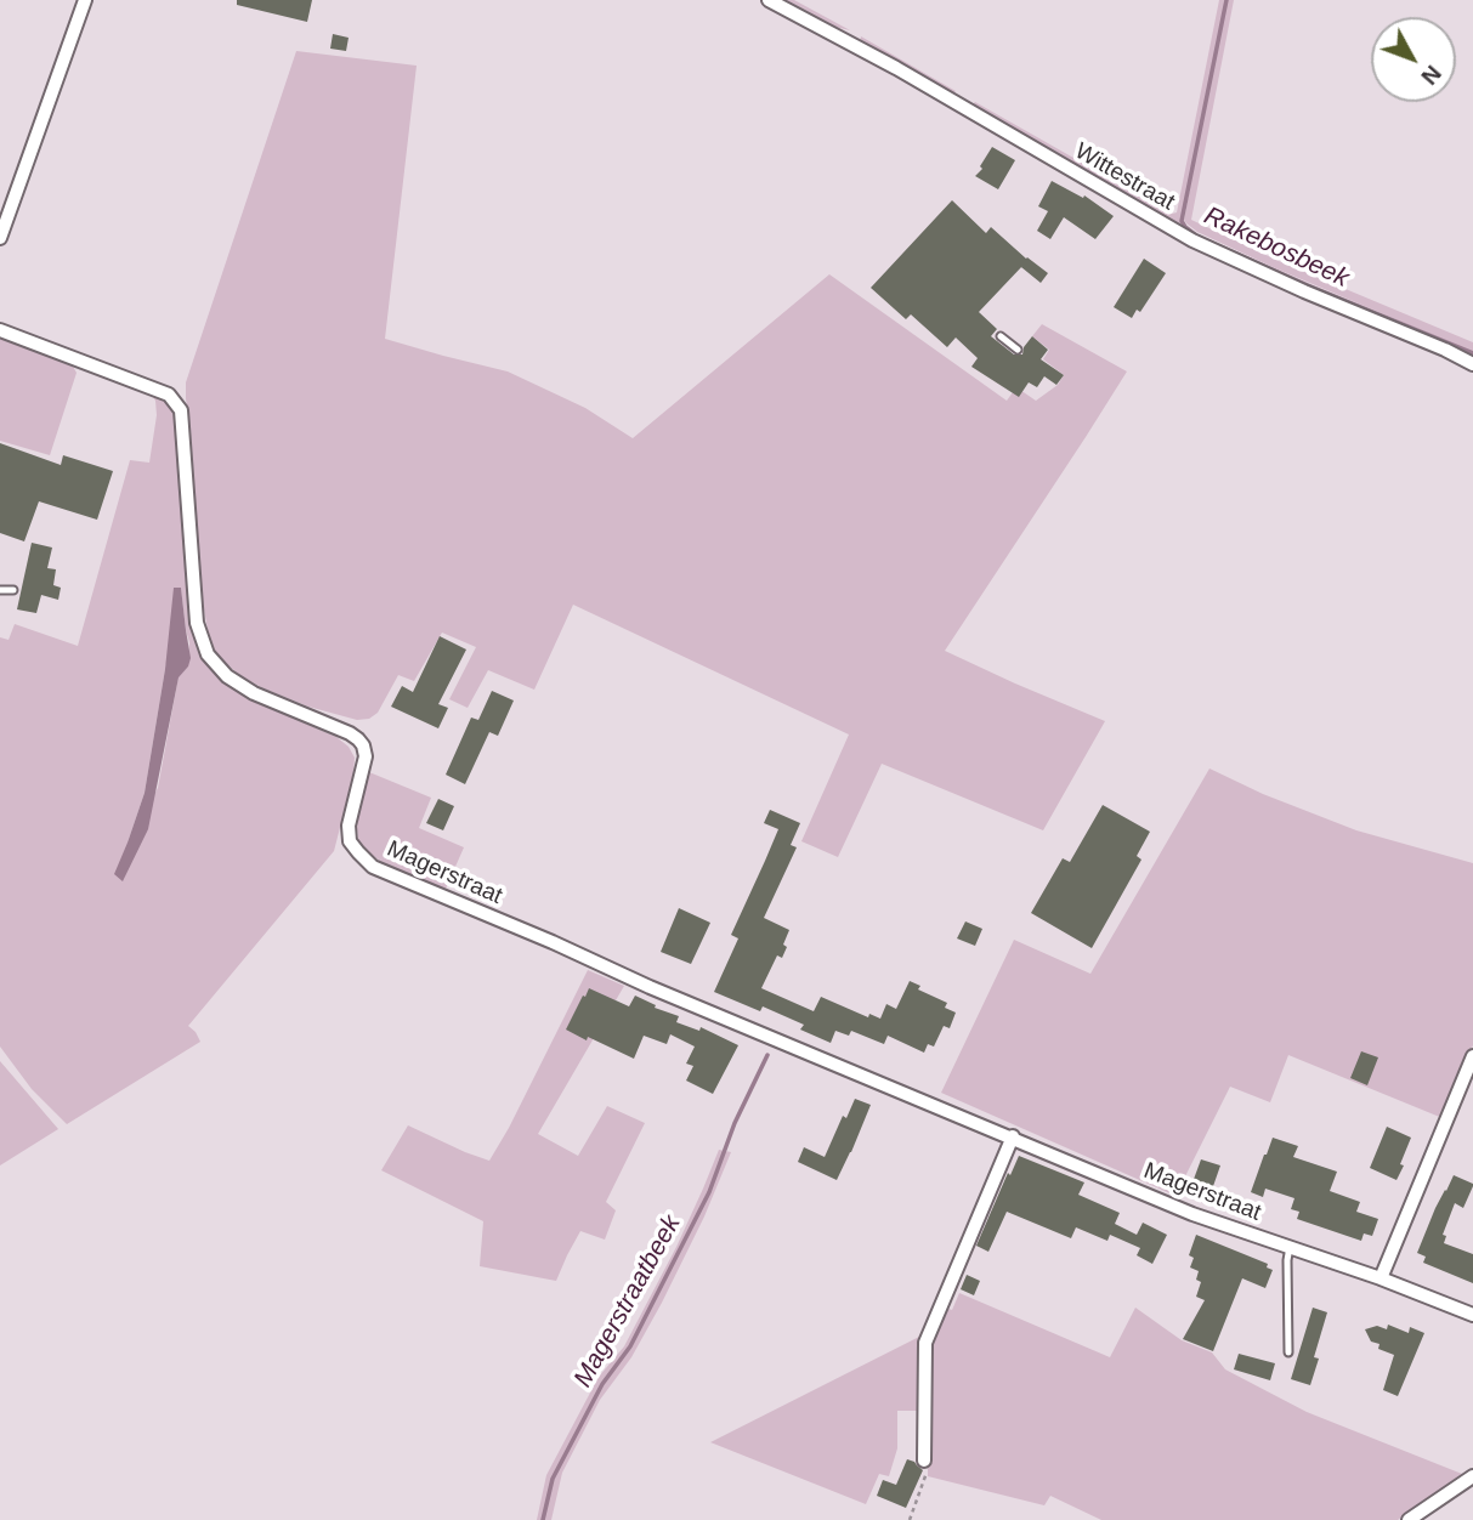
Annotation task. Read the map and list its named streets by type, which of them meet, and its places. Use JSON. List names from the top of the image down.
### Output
{
  "streets": {
    "street": ["Wittestraat", "Magerstraat"]
  },
  "water": ["Rakebosbeek", "Magerstraatbeek"],
  "north": "bottom right"
}
